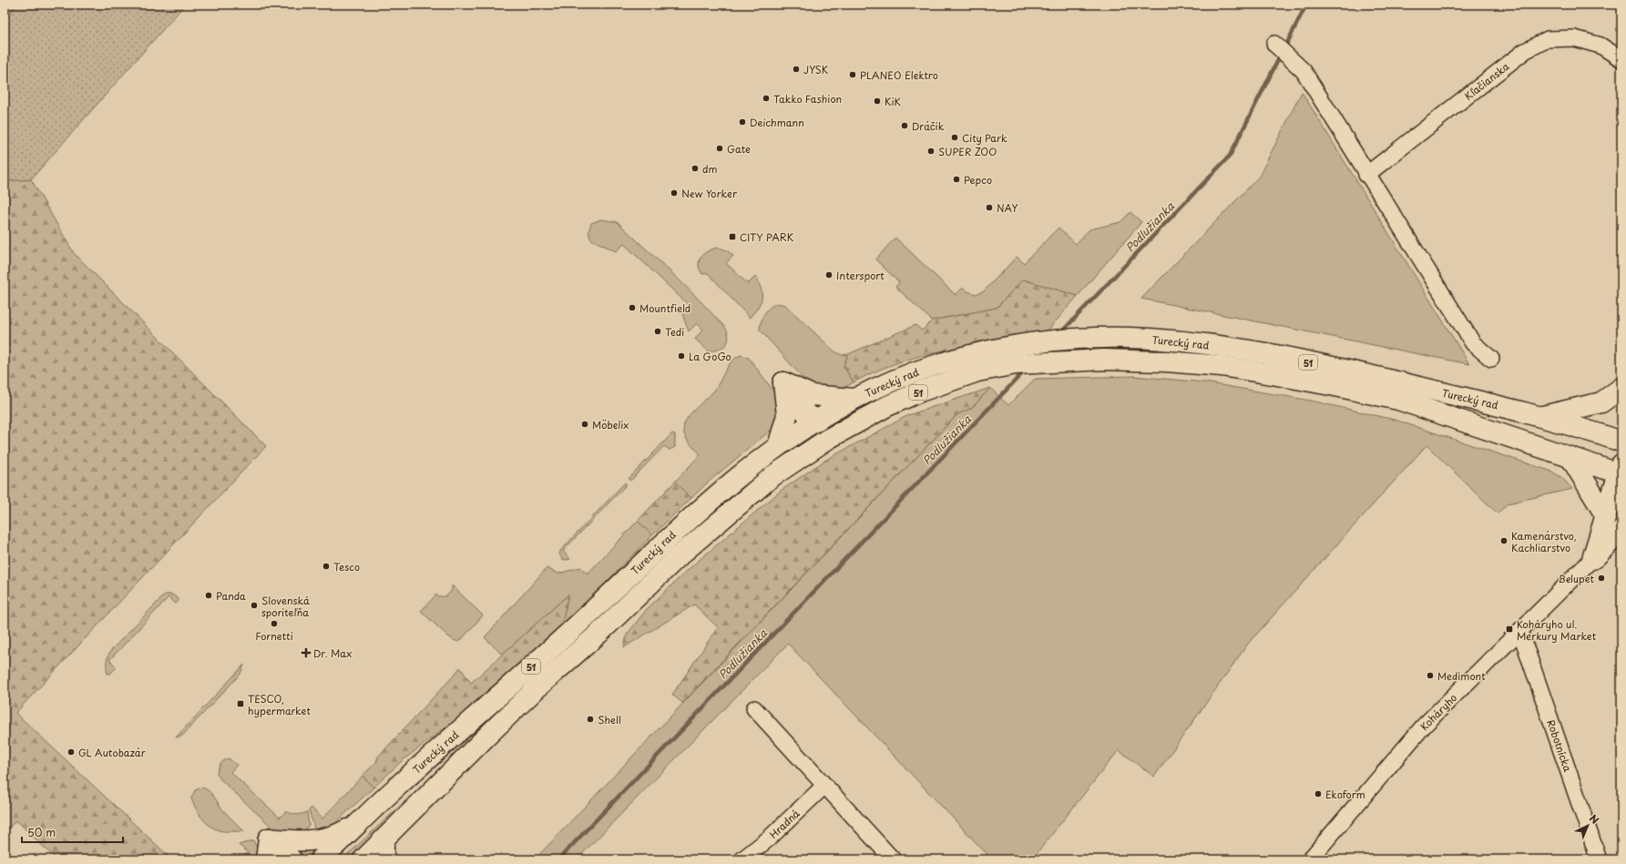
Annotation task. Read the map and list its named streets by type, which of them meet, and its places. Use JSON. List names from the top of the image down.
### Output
{
  "streets": {
    "main road": ["Turecký rad", "51"],
    "street": [
      "Kľačianska",
      "Koháryho",
      "Robotnícka",
      "Hradná"
    ]
  },
  "crossings": [
    ["Koháryho", "Robotnícka"]
  ],
  "water": ["Podlužianka"],
  "places": {
    "other": [
      "JYSK",
      "PLANEO Elektro",
      "Takko Fashion",
      "KiK",
      "Deichmann",
      "Dráčik",
      "City Park",
      "Gate",
      "SUPER ZOO",
      "dm",
      "Pepco",
      "New Yorker",
      "NAY",
      "Intersport",
      "Mountfield",
      "Tedi",
      "La GoGo",
      "Möbelix",
      "Kamenárstvo, Kachliarstvo",
      "Tesco",
      "Belupet",
      "Panda",
      "Slovenská sporiteľňa",
      "Fornetti",
      "Medimont",
      "Shell",
      "GL Autobazár",
      "Ekoform"
    ],
    "transit": ["CITY PARK", "Koháryho ul. Merkury Market", "TESCO, hypermarket"],
    "health": ["Dr. Max"]
  },
  "scale_bar": "50 m",
  "north": "top right"
}
